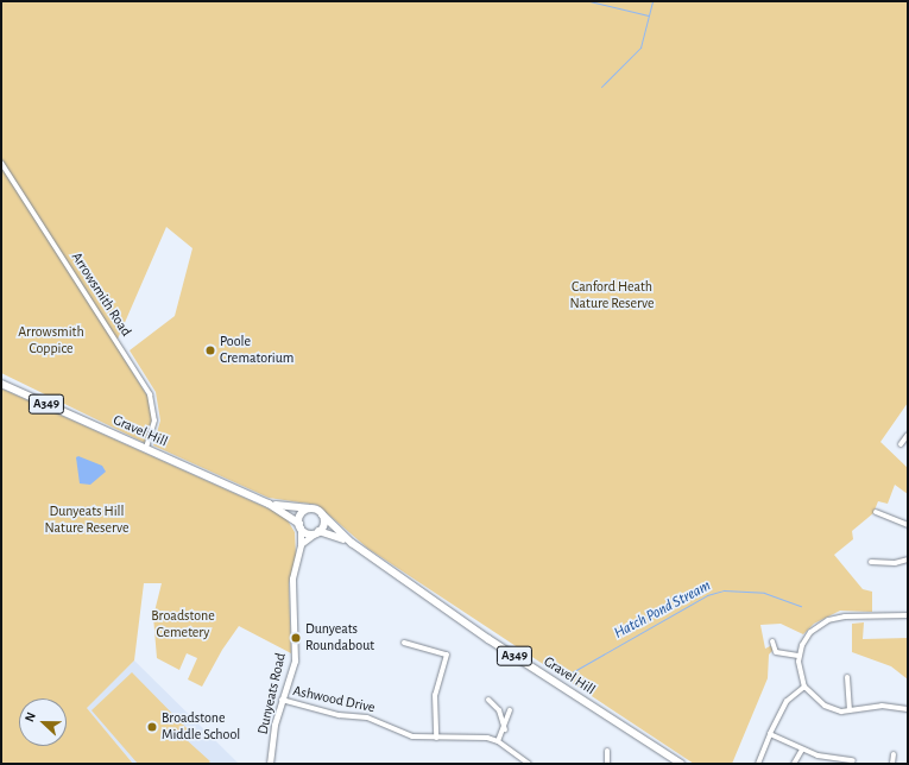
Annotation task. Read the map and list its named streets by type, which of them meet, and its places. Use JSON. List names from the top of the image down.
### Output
{
  "streets": {
    "main road": ["A349", "Gravel Hill"],
    "street": ["Arrowsmith Road", "Dunyeats Road", "Ashwood Drive"]
  },
  "crossings": [
    ["Arrowsmith Road", "Gravel Hill"],
    ["Gravel Hill", "Dunyeats Road"],
    ["Dunyeats Road", "Ashwood Drive"]
  ],
  "water": ["Hatch Pond Stream"],
  "parks": [
    "Canford Heath Nature Reserve",
    "Arrowsmith Coppice",
    "Dunyeats Hill Nature Reserve",
    "Broadstone Cemetery"
  ],
  "places": ["Poole Crematorium", "Dunyeats Roundabout", "Broadstone Middle School"],
  "north": "left"
}
